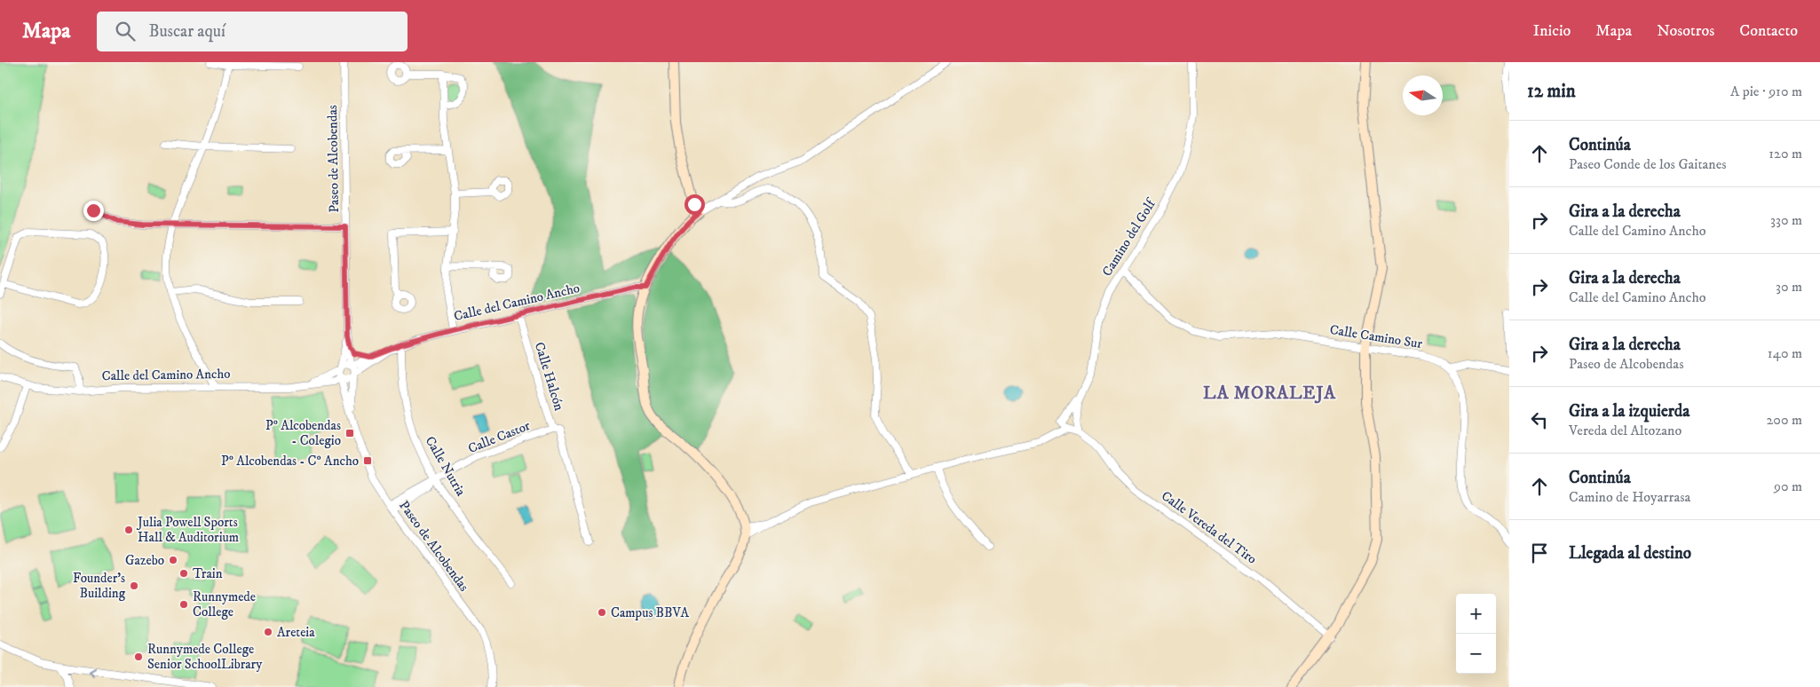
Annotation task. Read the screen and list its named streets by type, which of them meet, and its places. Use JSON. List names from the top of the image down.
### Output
{
  "streets": {
    "street": [
      "Paseo de Alcobendas",
      "Camino del Golf",
      "Calle del Camino Ancho",
      "Calle Camino Sur",
      "Calle Halcón",
      "Calle Castor",
      "Calle Nutria",
      "Calle Vereda del Tiro"
    ]
  },
  "crossings": [
    ["Paseo de Alcobendas", "Calle del Camino Ancho"],
    ["Paseo de Alcobendas", "Calle Castor"],
    ["Camino del Golf", "Calle Camino Sur"],
    ["Camino del Golf", "Calle Vereda del Tiro"],
    ["Calle del Camino Ancho", "Calle Halcón"],
    ["Calle del Camino Ancho", "Calle Nutria"],
    ["Calle Halcón", "Calle Castor"],
    ["Calle Castor", "Calle Nutria"]
  ],
  "districts": ["LA MORALEJA"],
  "places": {
    "transit": ["Pº Alcobendas - Colegio", "Pº Alcobendas - Cº Ancho"],
    "other": [
      "Julia Powell Sports Hall & Auditorium",
      "Gazebo",
      "Train",
      "Founder's Building",
      "Runnymede College",
      "Campus BBVA",
      "Areteia",
      "Runnymede College Senior SchoolLibrary"
    ]
  },
  "north": "left",
  "page": {
    "header": "Mapa",
    "search": "Buscar aquí",
    "nav": [
      "Inicio",
      "Mapa",
      "Nosotros",
      "Contacto"
    ],
    "heading": ["12 min", "A pie · 910 m"],
    "list": [
      ["Continúa", "Paseo Conde de los Gaitanes", "120 m"],
      ["Gira a la derecha", "Calle del Camino Ancho", "330 m"],
      ["Gira a la derecha", "Calle del Camino Ancho", "30 m"],
      ["Gira a la derecha", "Paseo de Alcobendas", "140 m"],
      ["Gira a la izquierda", "Vereda del Altozano", "200 m"],
      ["Continúa", "Camino de Hoyarrasa", "90 m"],
      "Llegada al destino"
    ],
    "map_buttons": ["+", "−"]
  }
}
